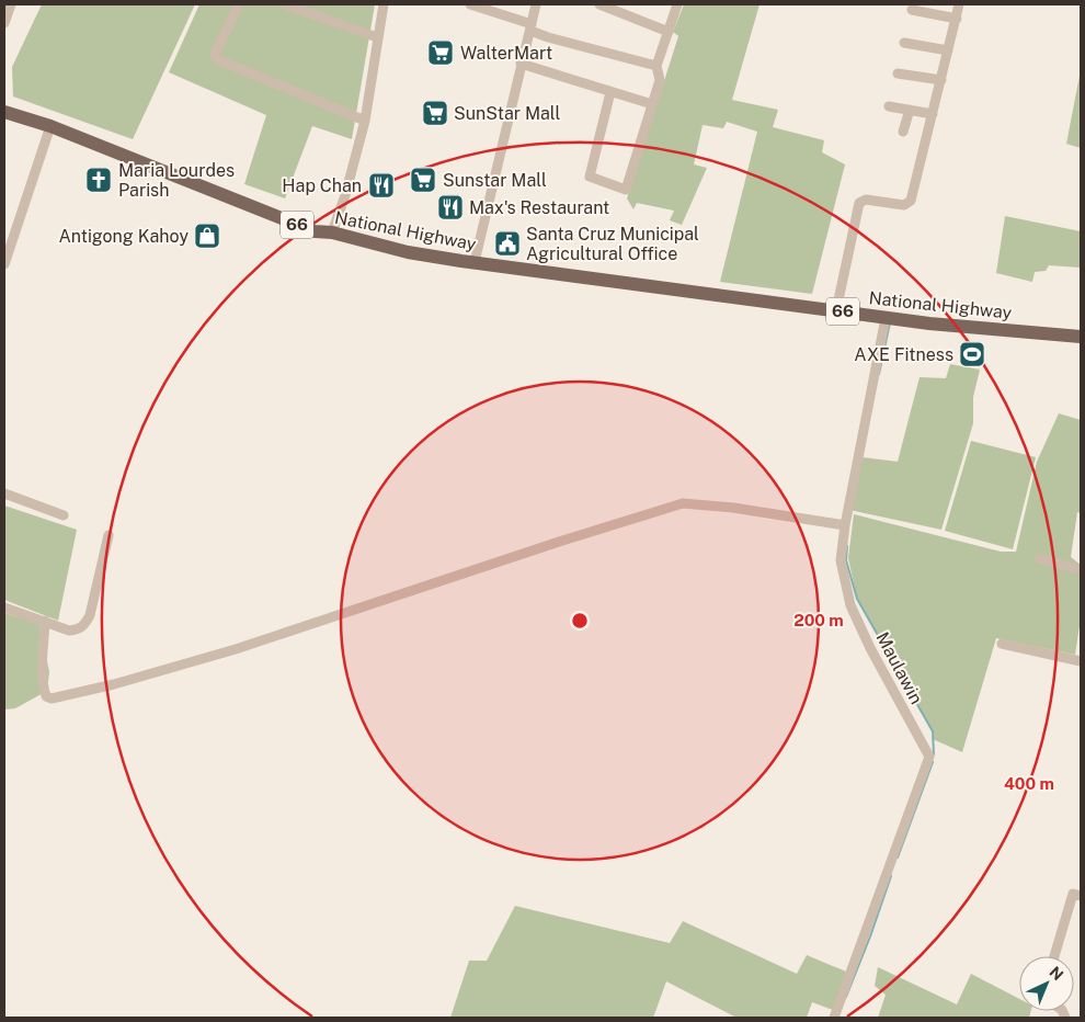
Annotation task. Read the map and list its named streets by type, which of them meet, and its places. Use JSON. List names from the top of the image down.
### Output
{
  "streets": {
    "main road": ["66", "National Highway"],
    "street": ["Maulawin"]
  },
  "crossings": [
    ["National Highway", "Maulawin"]
  ],
  "places": {
    "supermarket": ["WalterMart", "SunStar Mall", "Sunstar Mall"],
    "church": ["Maria Lourdes Parish"],
    "restaurant": ["Hap Chan", "Max's Restaurant"],
    "shop": ["Antigong Kahoy"],
    "public building": ["Santa Cruz Municipal Agricultural Office"],
    "sports": ["AXE Fitness"]
  },
  "north": "top right",
  "rings": ["200 m", "400 m"]
}
